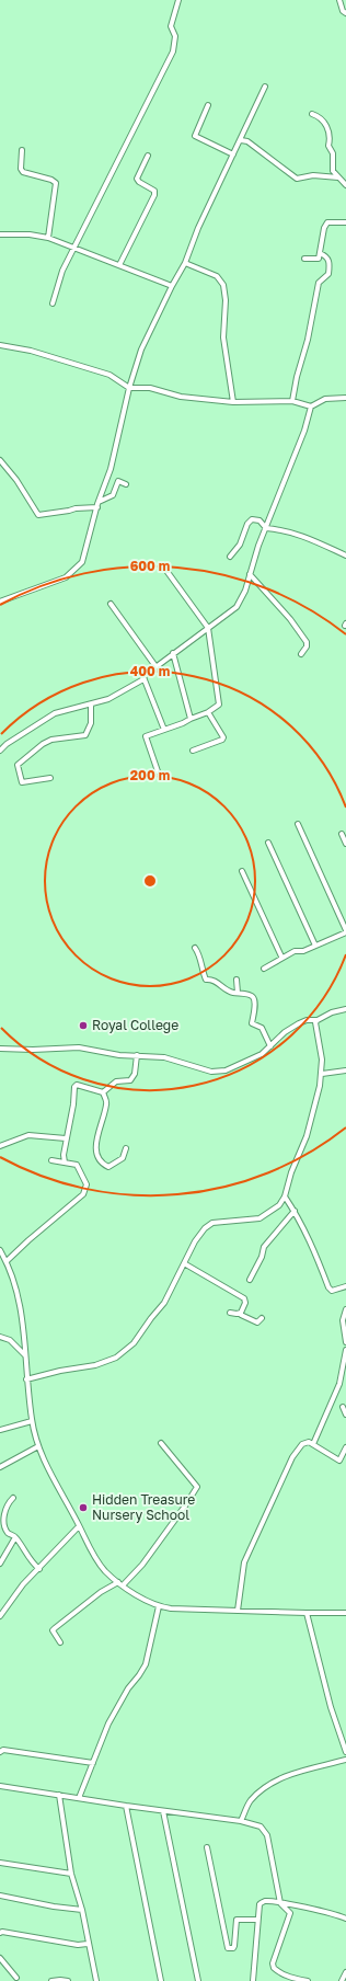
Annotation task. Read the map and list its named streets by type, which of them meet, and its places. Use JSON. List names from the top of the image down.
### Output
{
  "places": ["Royal College", "Hidden Treasure Nursery School"],
  "rings": ["600 m", "400 m", "200 m"]
}
